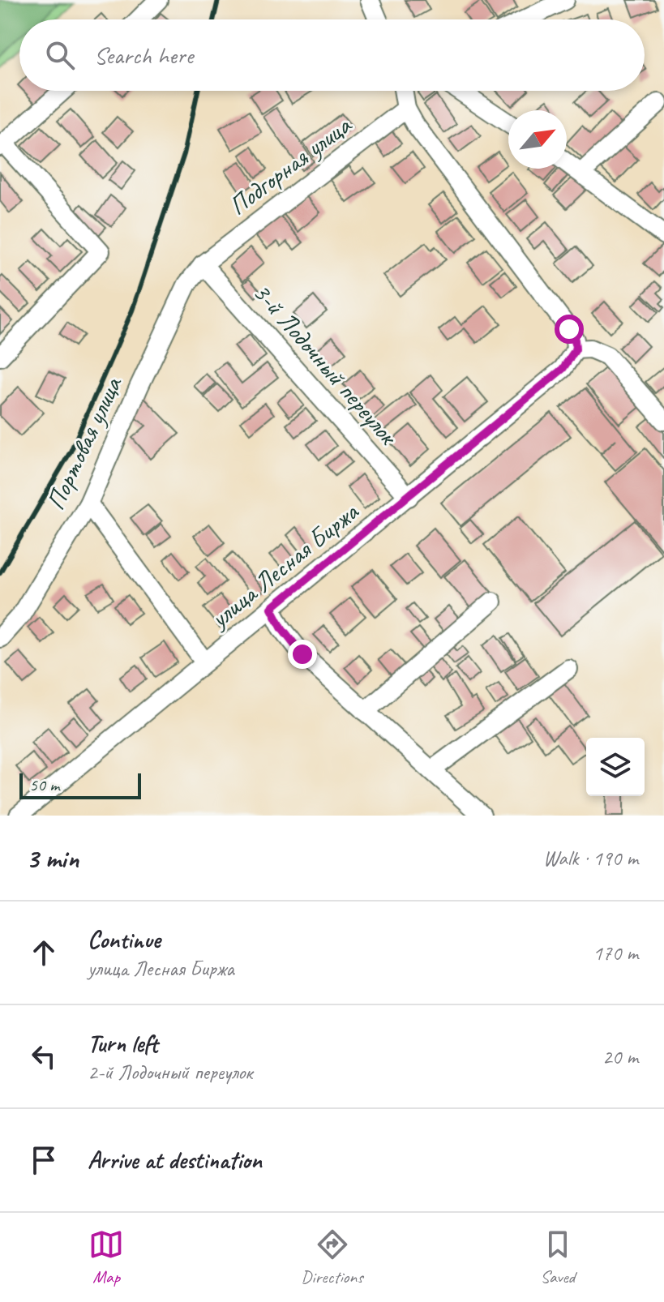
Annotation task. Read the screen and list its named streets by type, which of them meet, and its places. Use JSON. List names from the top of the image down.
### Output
{
  "streets": {
    "street": [
      "Подгорная улица",
      "3-й Лодочный переулок",
      "Портовая улица",
      "улица Лесная Биржа"
    ]
  },
  "crossings": [
    ["Подгорная улица", "3-й Лодочный переулок"],
    ["Подгорная улица", "Портовая улица"],
    ["3-й Лодочный переулок", "Портовая улица"],
    ["3-й Лодочный переулок", "улица Лесная Биржа"]
  ],
  "scale_bar": "50 m",
  "north": "top right",
  "page": {
    "search": "Search here",
    "scale": "50 m",
    "heading": ["3 min", "Walk · 190 m"],
    "list": [
      ["Continue", "улица Лесная Биржа", "170 m"],
      ["Turn left", "2-й Лодочный переулок", "20 m"],
      "Arrive at destination"
    ],
    "nav": ["Map", "Directions", "Saved"]
  }
}
